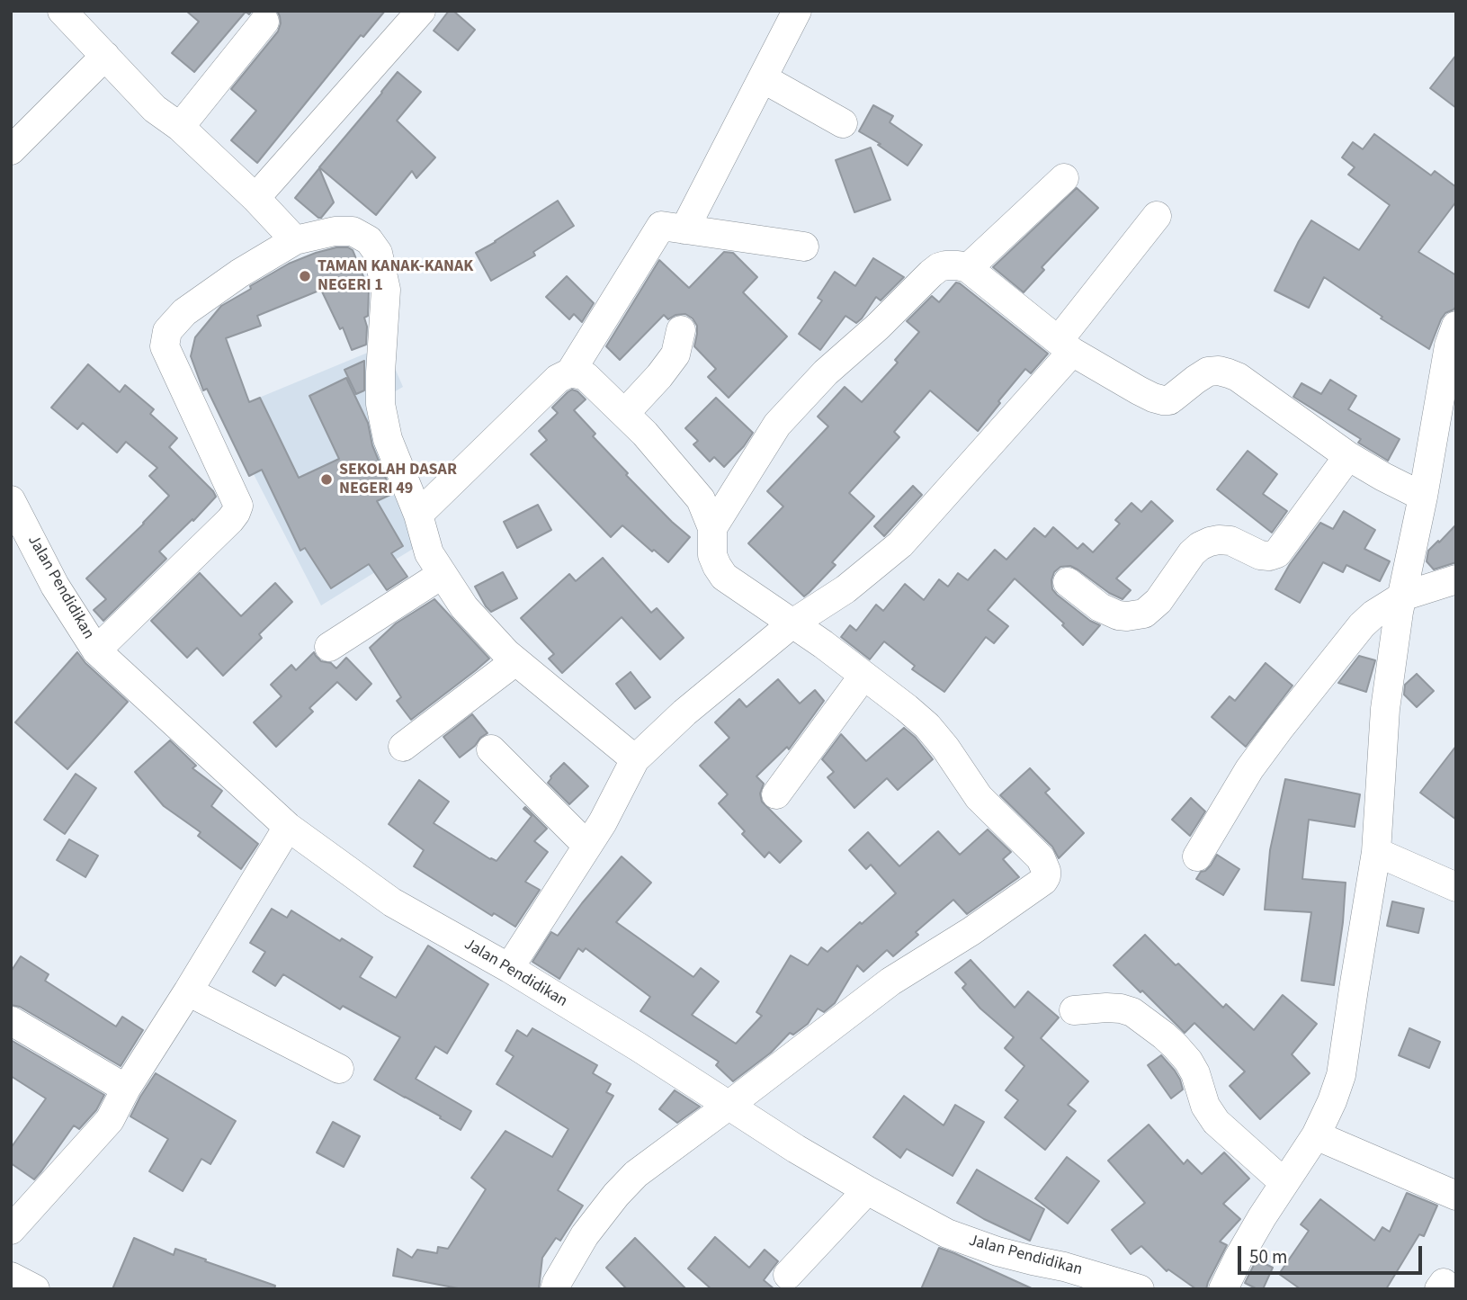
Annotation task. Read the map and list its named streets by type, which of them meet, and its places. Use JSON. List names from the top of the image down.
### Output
{
  "streets": {
    "street": ["Jalan Pendidikan"]
  },
  "places": ["TAMAN KANAK-KANAK NEGERI 1", "SEKOLAH DASAR NEGERI 49"],
  "scale_bar": "50 m"
}
